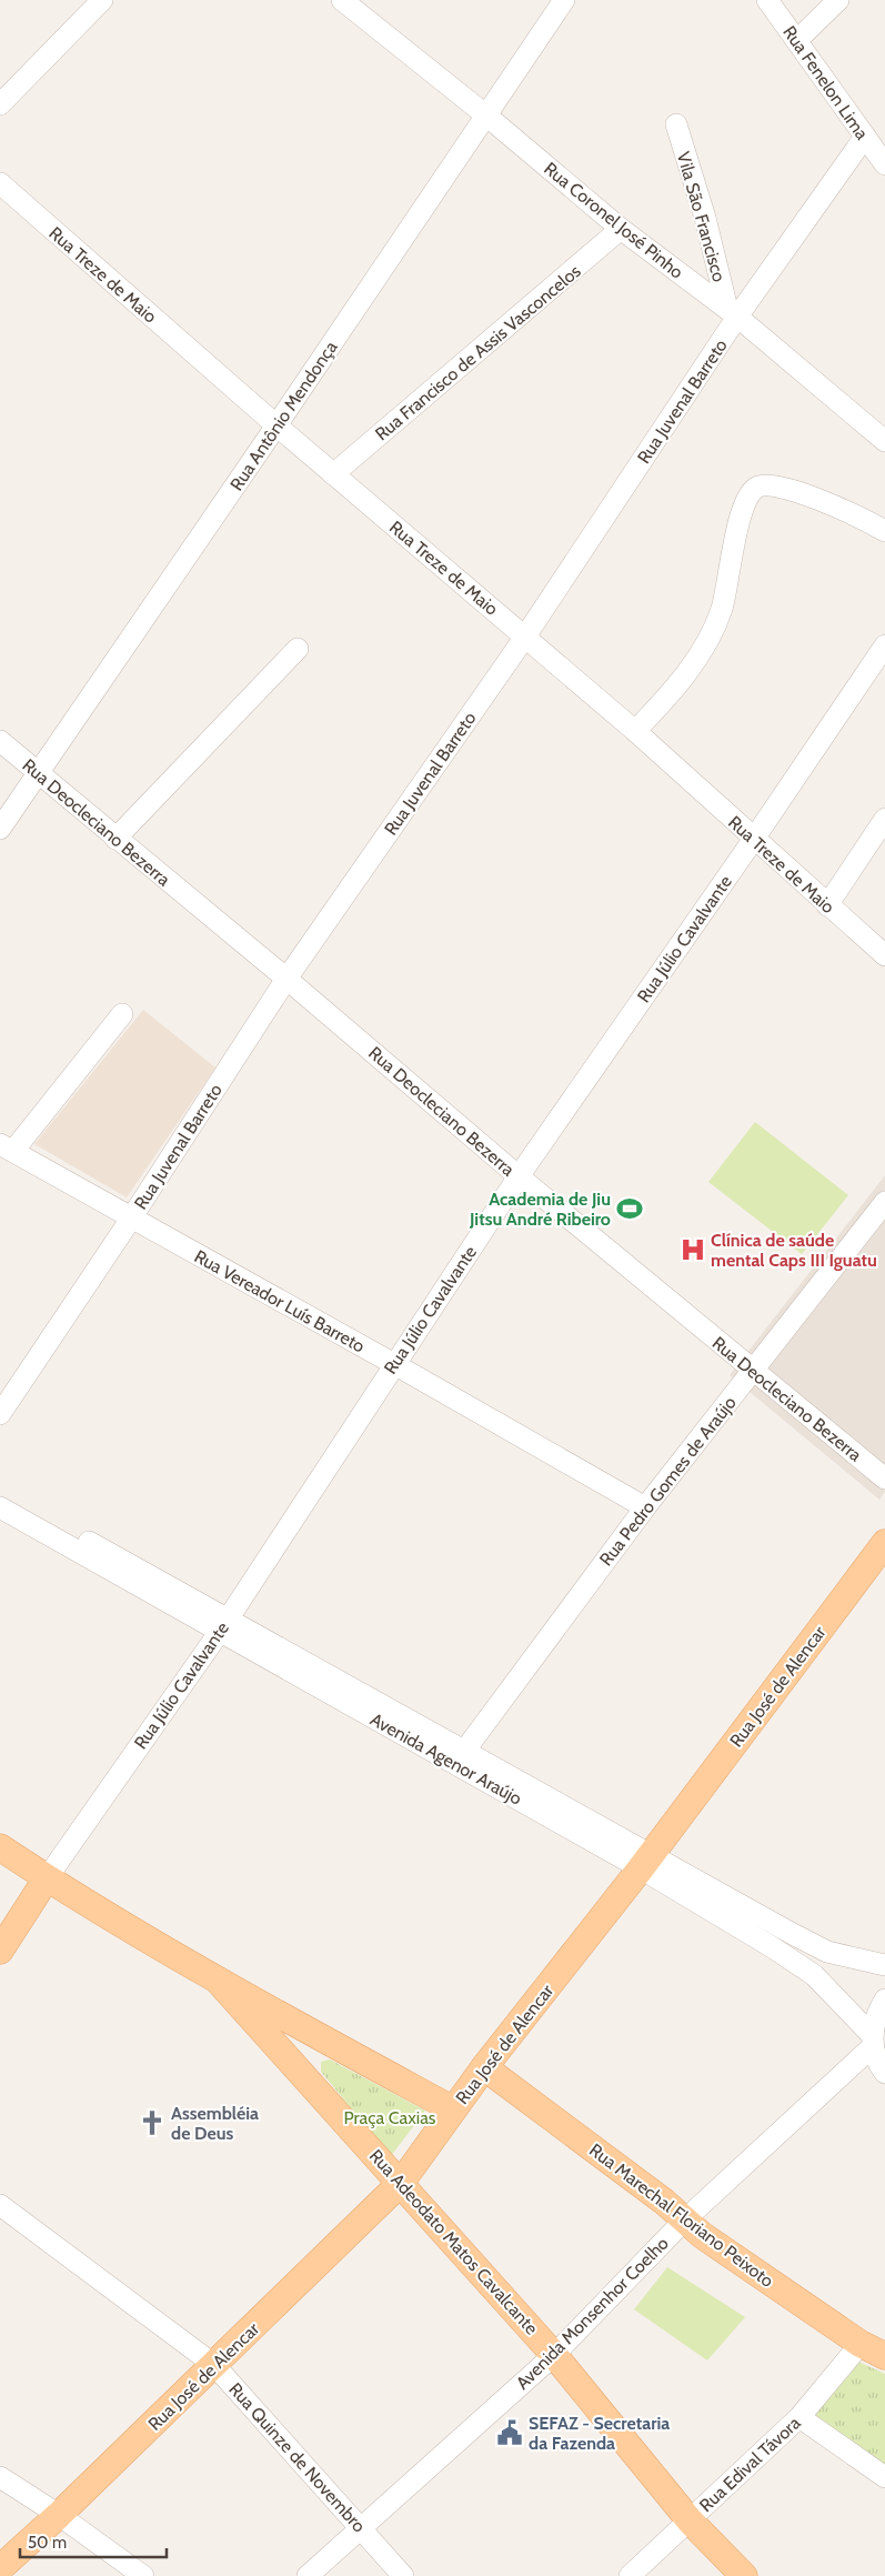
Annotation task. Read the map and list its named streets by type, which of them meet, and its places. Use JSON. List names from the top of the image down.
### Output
{
  "streets": {
    "main road": [
      "Rua Júlio Cavalvante",
      "Rua José de Alencar",
      "Rua Marechal Floriano Peixoto",
      "Rua Adeodato Matos Cavalcante"
    ],
    "street": [
      "Rua Fenelon Lima",
      "Vila São Francisco",
      "Rua Coronel José Pinho",
      "Rua Treze de Maio",
      "Rua Francisco de Assis Vasconcelos",
      "Rua Juvenal Barreto",
      "Rua Antônio Mendonça",
      "Rua Deocleciano Bezerra",
      "Rua Vereador Luís Barreto",
      "Rua Pedro Gomes de Araújo",
      "Avenida Agenor Araújo",
      "Avenida Monsenhor Coelho",
      "Rua Quinze de Novembro",
      "Rua Edival Távora"
    ]
  },
  "crossings": [
    ["Rua Fenelon Lima", "Rua Juvenal Barreto"],
    ["Vila São Francisco", "Rua Coronel José Pinho"],
    ["Vila São Francisco", "Rua Juvenal Barreto"],
    ["Rua Coronel José Pinho", "Rua Francisco de Assis Vasconcelos"],
    ["Rua Coronel José Pinho", "Rua Juvenal Barreto"],
    ["Rua Coronel José Pinho", "Rua Antônio Mendonça"],
    ["Rua Treze de Maio", "Rua Francisco de Assis Vasconcelos"],
    ["Rua Treze de Maio", "Rua Juvenal Barreto"],
    ["Rua Treze de Maio", "Rua Antônio Mendonça"],
    ["Rua Treze de Maio", "Rua Júlio Cavalvante"],
    ["Rua Juvenal Barreto", "Rua Deocleciano Bezerra"],
    ["Rua Juvenal Barreto", "Rua Vereador Luís Barreto"],
    ["Rua Antônio Mendonça", "Rua Deocleciano Bezerra"],
    ["Rua Deocleciano Bezerra", "Rua Júlio Cavalvante"],
    ["Rua Deocleciano Bezerra", "Rua Pedro Gomes de Araújo"],
    ["Rua Júlio Cavalvante", "Rua Vereador Luís Barreto"],
    ["Rua Júlio Cavalvante", "Avenida Agenor Araújo"],
    ["Rua Júlio Cavalvante", "Rua Adeodato Matos Cavalcante"],
    ["Rua Vereador Luís Barreto", "Rua Pedro Gomes de Araújo"],
    ["Rua Pedro Gomes de Araújo", "Avenida Agenor Araújo"],
    ["Rua José de Alencar", "Avenida Agenor Araújo"],
    ["Rua José de Alencar", "Rua Marechal Floriano Peixoto"],
    ["Rua José de Alencar", "Rua Adeodato Matos Cavalcante"],
    ["Rua José de Alencar", "Rua Quinze de Novembro"],
    ["Avenida Agenor Araújo", "Avenida Monsenhor Coelho"],
    ["Rua Marechal Floriano Peixoto", "Avenida Monsenhor Coelho"],
    ["Rua Marechal Floriano Peixoto", "Rua Edival Távora"],
    ["Rua Adeodato Matos Cavalcante", "Avenida Monsenhor Coelho"],
    ["Rua Adeodato Matos Cavalcante", "Rua Edival Távora"],
    ["Avenida Monsenhor Coelho", "Rua Quinze de Novembro"]
  ],
  "parks": ["Praça Caxias"],
  "places": {
    "sports": ["Academia de Jiu Jitsu André Ribeiro"],
    "hospital": ["Clínica de saúde mental Caps III Iguatu"],
    "church": ["Assembléia de Deus"],
    "public building": ["SEFAZ - Secretaria da Fazenda"]
  },
  "scale_bar": "50 m"
}
